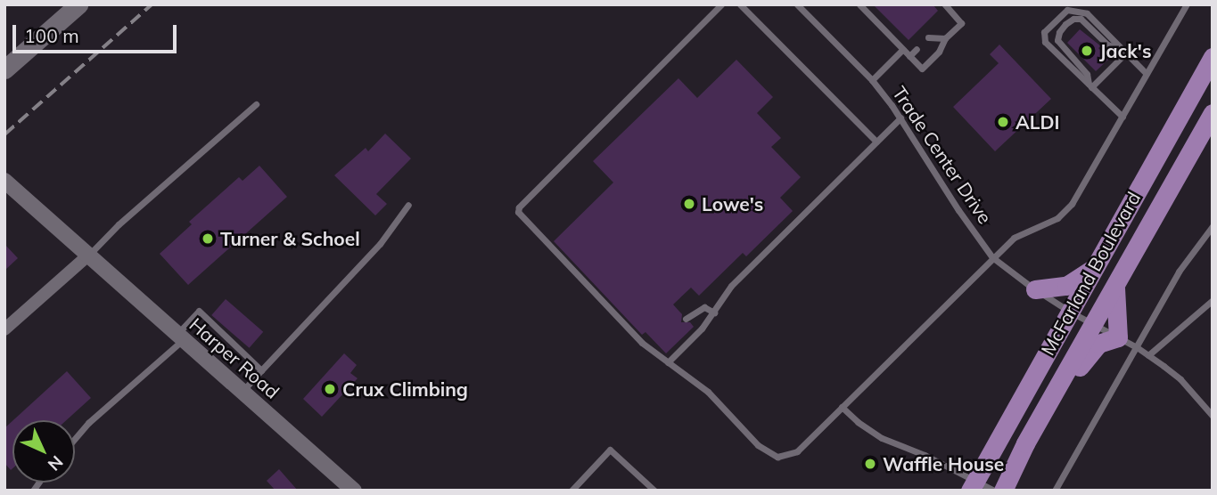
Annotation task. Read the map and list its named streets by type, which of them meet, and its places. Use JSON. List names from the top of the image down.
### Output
{
  "streets": {
    "highway": ["McFarland Boulevard"],
    "street": ["Harper Road"],
    "lane": ["Trade Center Drive"]
  },
  "crossings": [
    ["Trade Center Drive", "McFarland Boulevard"]
  ],
  "places": [
    "Jack's",
    "ALDI",
    "Lowe's",
    "Turner & Schoel",
    "Crux Climbing",
    "Waffle House"
  ],
  "scale_bar": "100 m",
  "north": "bottom right"
}
